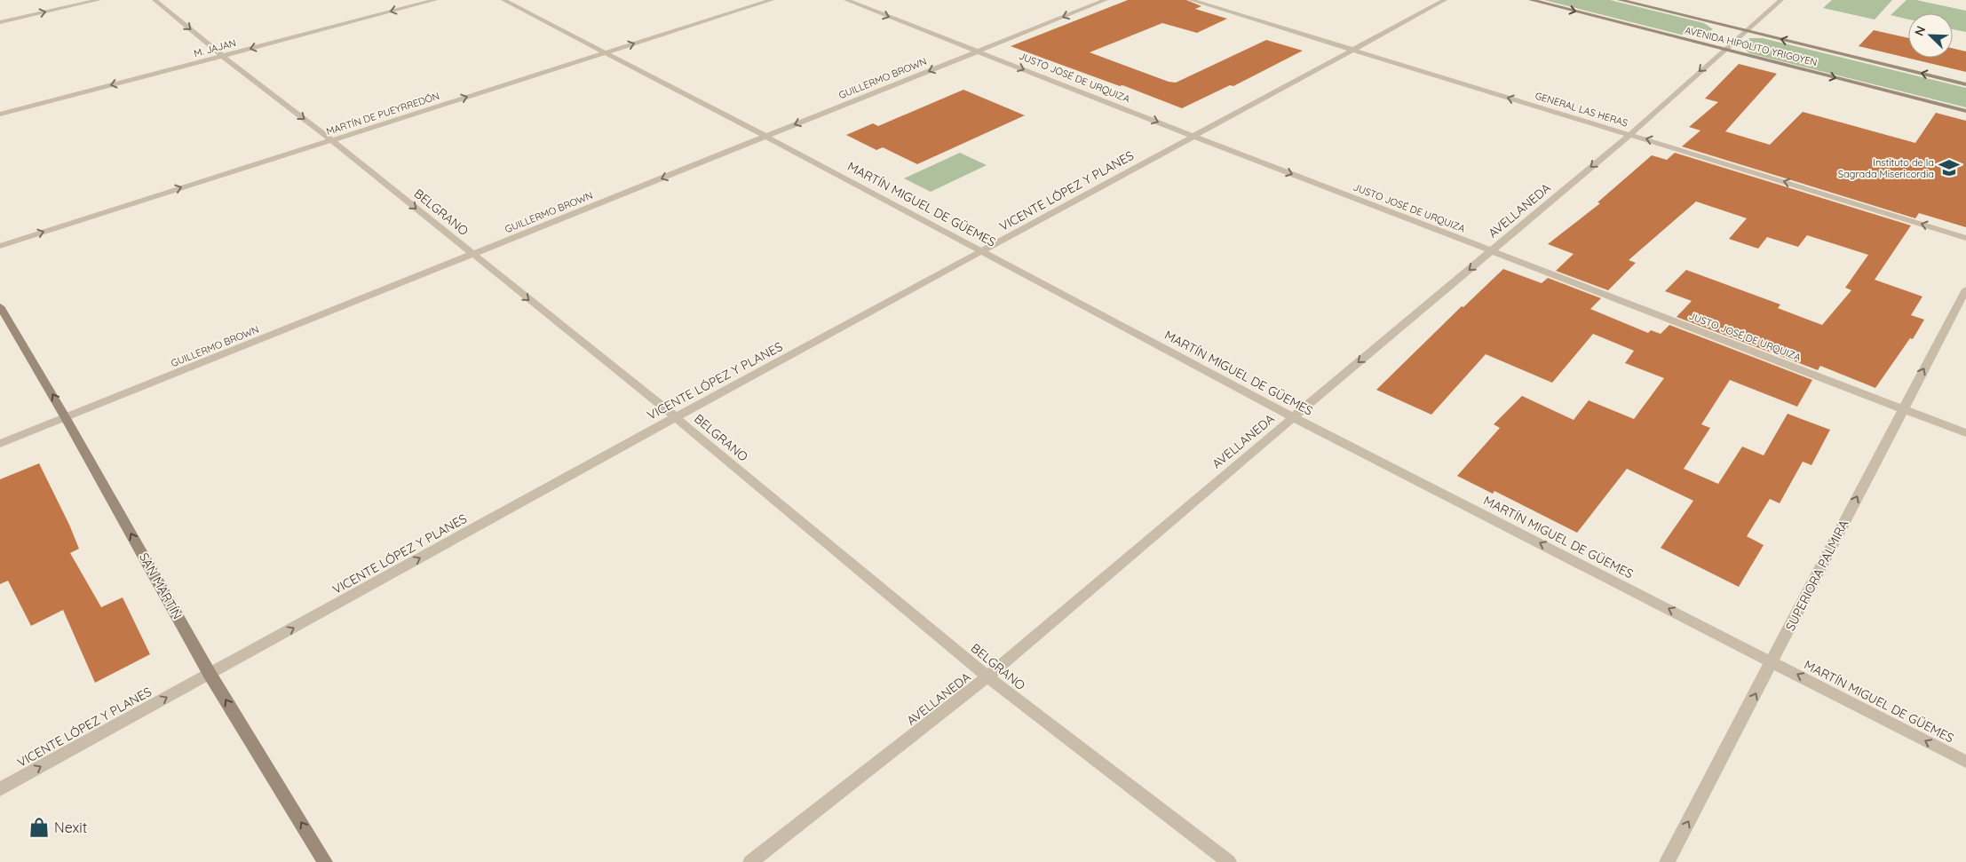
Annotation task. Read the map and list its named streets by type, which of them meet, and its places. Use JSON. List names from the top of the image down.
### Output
{
  "streets": {
    "main road": ["AVENIDA HIPÓLITO YRIGOYEN", "SAN MARTÍN"],
    "street": [
      "M. JAJAN",
      "JUSTO JOSÉ DE URQUIZA",
      "GUILLERMO BROWN",
      "GENERAL LAS HERAS",
      "MARTÍN DE PUEYRREDÓN",
      "VICENTE LÓPEZ Y PLANES",
      "MARTÍN MIGUEL DE GÜEMES",
      "AVELLANEDA",
      "BELGRANO",
      "SUPERIORA PALMIRA"
    ]
  },
  "crossings": [
    ["AVENIDA HIPÓLITO YRIGOYEN", "AVELLANEDA"],
    ["M. JAJAN", "BELGRANO"],
    ["JUSTO JOSÉ DE URQUIZA", "GUILLERMO BROWN"],
    ["JUSTO JOSÉ DE URQUIZA", "VICENTE LÓPEZ Y PLANES"],
    ["JUSTO JOSÉ DE URQUIZA", "AVELLANEDA"],
    ["JUSTO JOSÉ DE URQUIZA", "SUPERIORA PALMIRA"],
    ["GUILLERMO BROWN", "MARTÍN MIGUEL DE GÜEMES"],
    ["GUILLERMO BROWN", "BELGRANO"],
    ["GUILLERMO BROWN", "SAN MARTÍN"],
    ["GENERAL LAS HERAS", "VICENTE LÓPEZ Y PLANES"],
    ["GENERAL LAS HERAS", "AVELLANEDA"],
    ["MARTÍN DE PUEYRREDÓN", "MARTÍN MIGUEL DE GÜEMES"],
    ["MARTÍN DE PUEYRREDÓN", "BELGRANO"],
    ["VICENTE LÓPEZ Y PLANES", "MARTÍN MIGUEL DE GÜEMES"],
    ["VICENTE LÓPEZ Y PLANES", "BELGRANO"],
    ["VICENTE LÓPEZ Y PLANES", "SAN MARTÍN"],
    ["MARTÍN MIGUEL DE GÜEMES", "AVELLANEDA"],
    ["MARTÍN MIGUEL DE GÜEMES", "SUPERIORA PALMIRA"],
    ["AVELLANEDA", "BELGRANO"]
  ],
  "one_way": [
    "M. JAJAN",
    "JUSTO JOSÉ DE URQUIZA",
    "GUILLERMO BROWN",
    "GENERAL LAS HERAS",
    "MARTÍN DE PUEYRREDÓN",
    "VICENTE LÓPEZ Y PLANES",
    "MARTÍN MIGUEL DE GÜEMES",
    "AVELLANEDA",
    "BELGRANO",
    "SUPERIORA PALMIRA",
    "SAN MARTÍN"
  ],
  "places": {
    "school or university": ["Instituto de la Sagrada Misericordia"],
    "shop": ["Nexit"]
  },
  "north": "top left"
}
